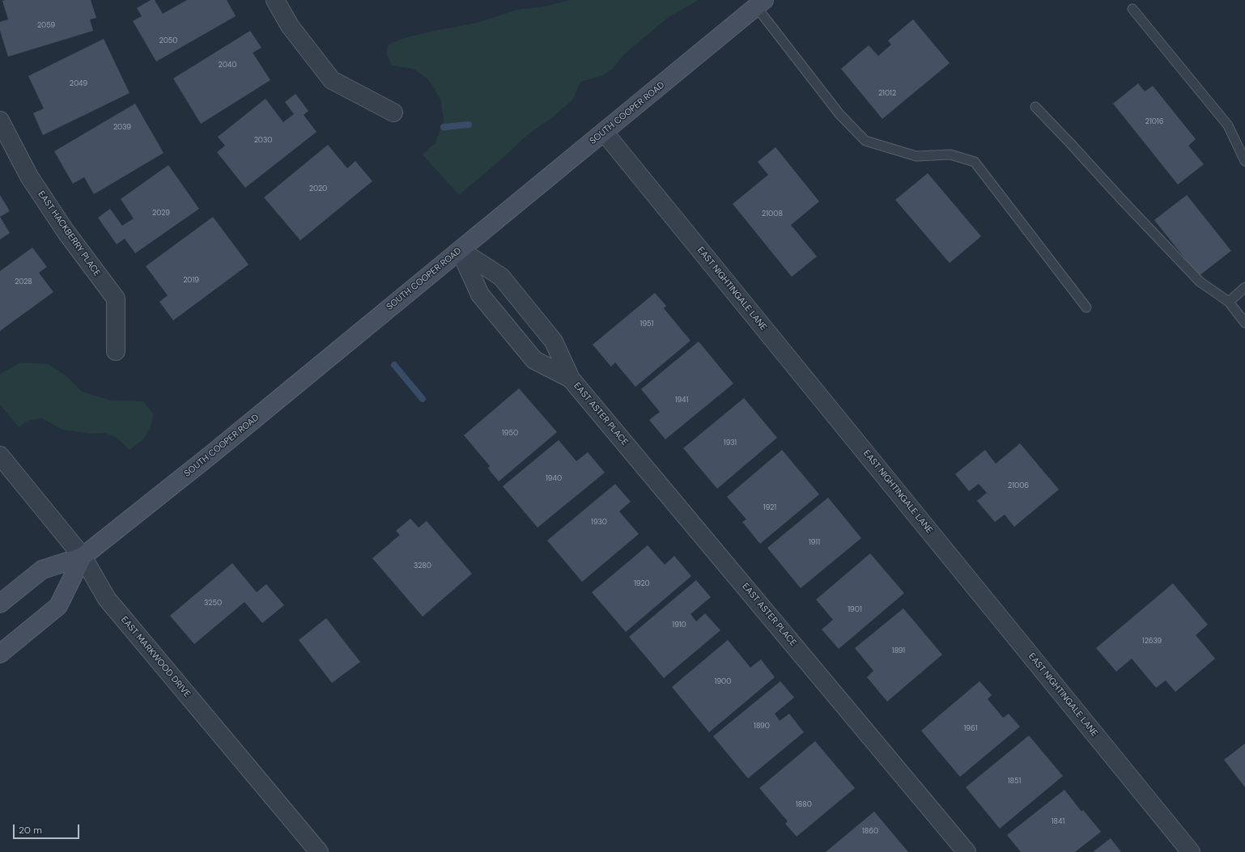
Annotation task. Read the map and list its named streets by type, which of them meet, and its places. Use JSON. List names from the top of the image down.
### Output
{
  "streets": {
    "main road": ["SOUTH COOPER ROAD"],
    "street": [
      "EAST HACKBERRY PLACE",
      "EAST NIGHTINGALE LANE",
      "EAST ASTER PLACE",
      "EAST MARKWOOD DRIVE"
    ]
  },
  "crossings": [
    ["SOUTH COOPER ROAD", "EAST NIGHTINGALE LANE"],
    ["SOUTH COOPER ROAD", "EAST ASTER PLACE"],
    ["SOUTH COOPER ROAD", "EAST MARKWOOD DRIVE"]
  ],
  "house_numbers": [
    "2059",
    "2050",
    "2040",
    "2049",
    "21012",
    "21016",
    "2039",
    "2030",
    "2020",
    "2029",
    "21008",
    "2019",
    "2028",
    "1951",
    "1941",
    "1950",
    "1931",
    "1940",
    "21006",
    "1921",
    "1930",
    "1911",
    "3280",
    "1920",
    "3250",
    "1901",
    "1910",
    "12639",
    "1891",
    "1900",
    "1890",
    "1961",
    "1851",
    "1880",
    "1841",
    "1860"
  ],
  "scale_bar": "20 m"
}
